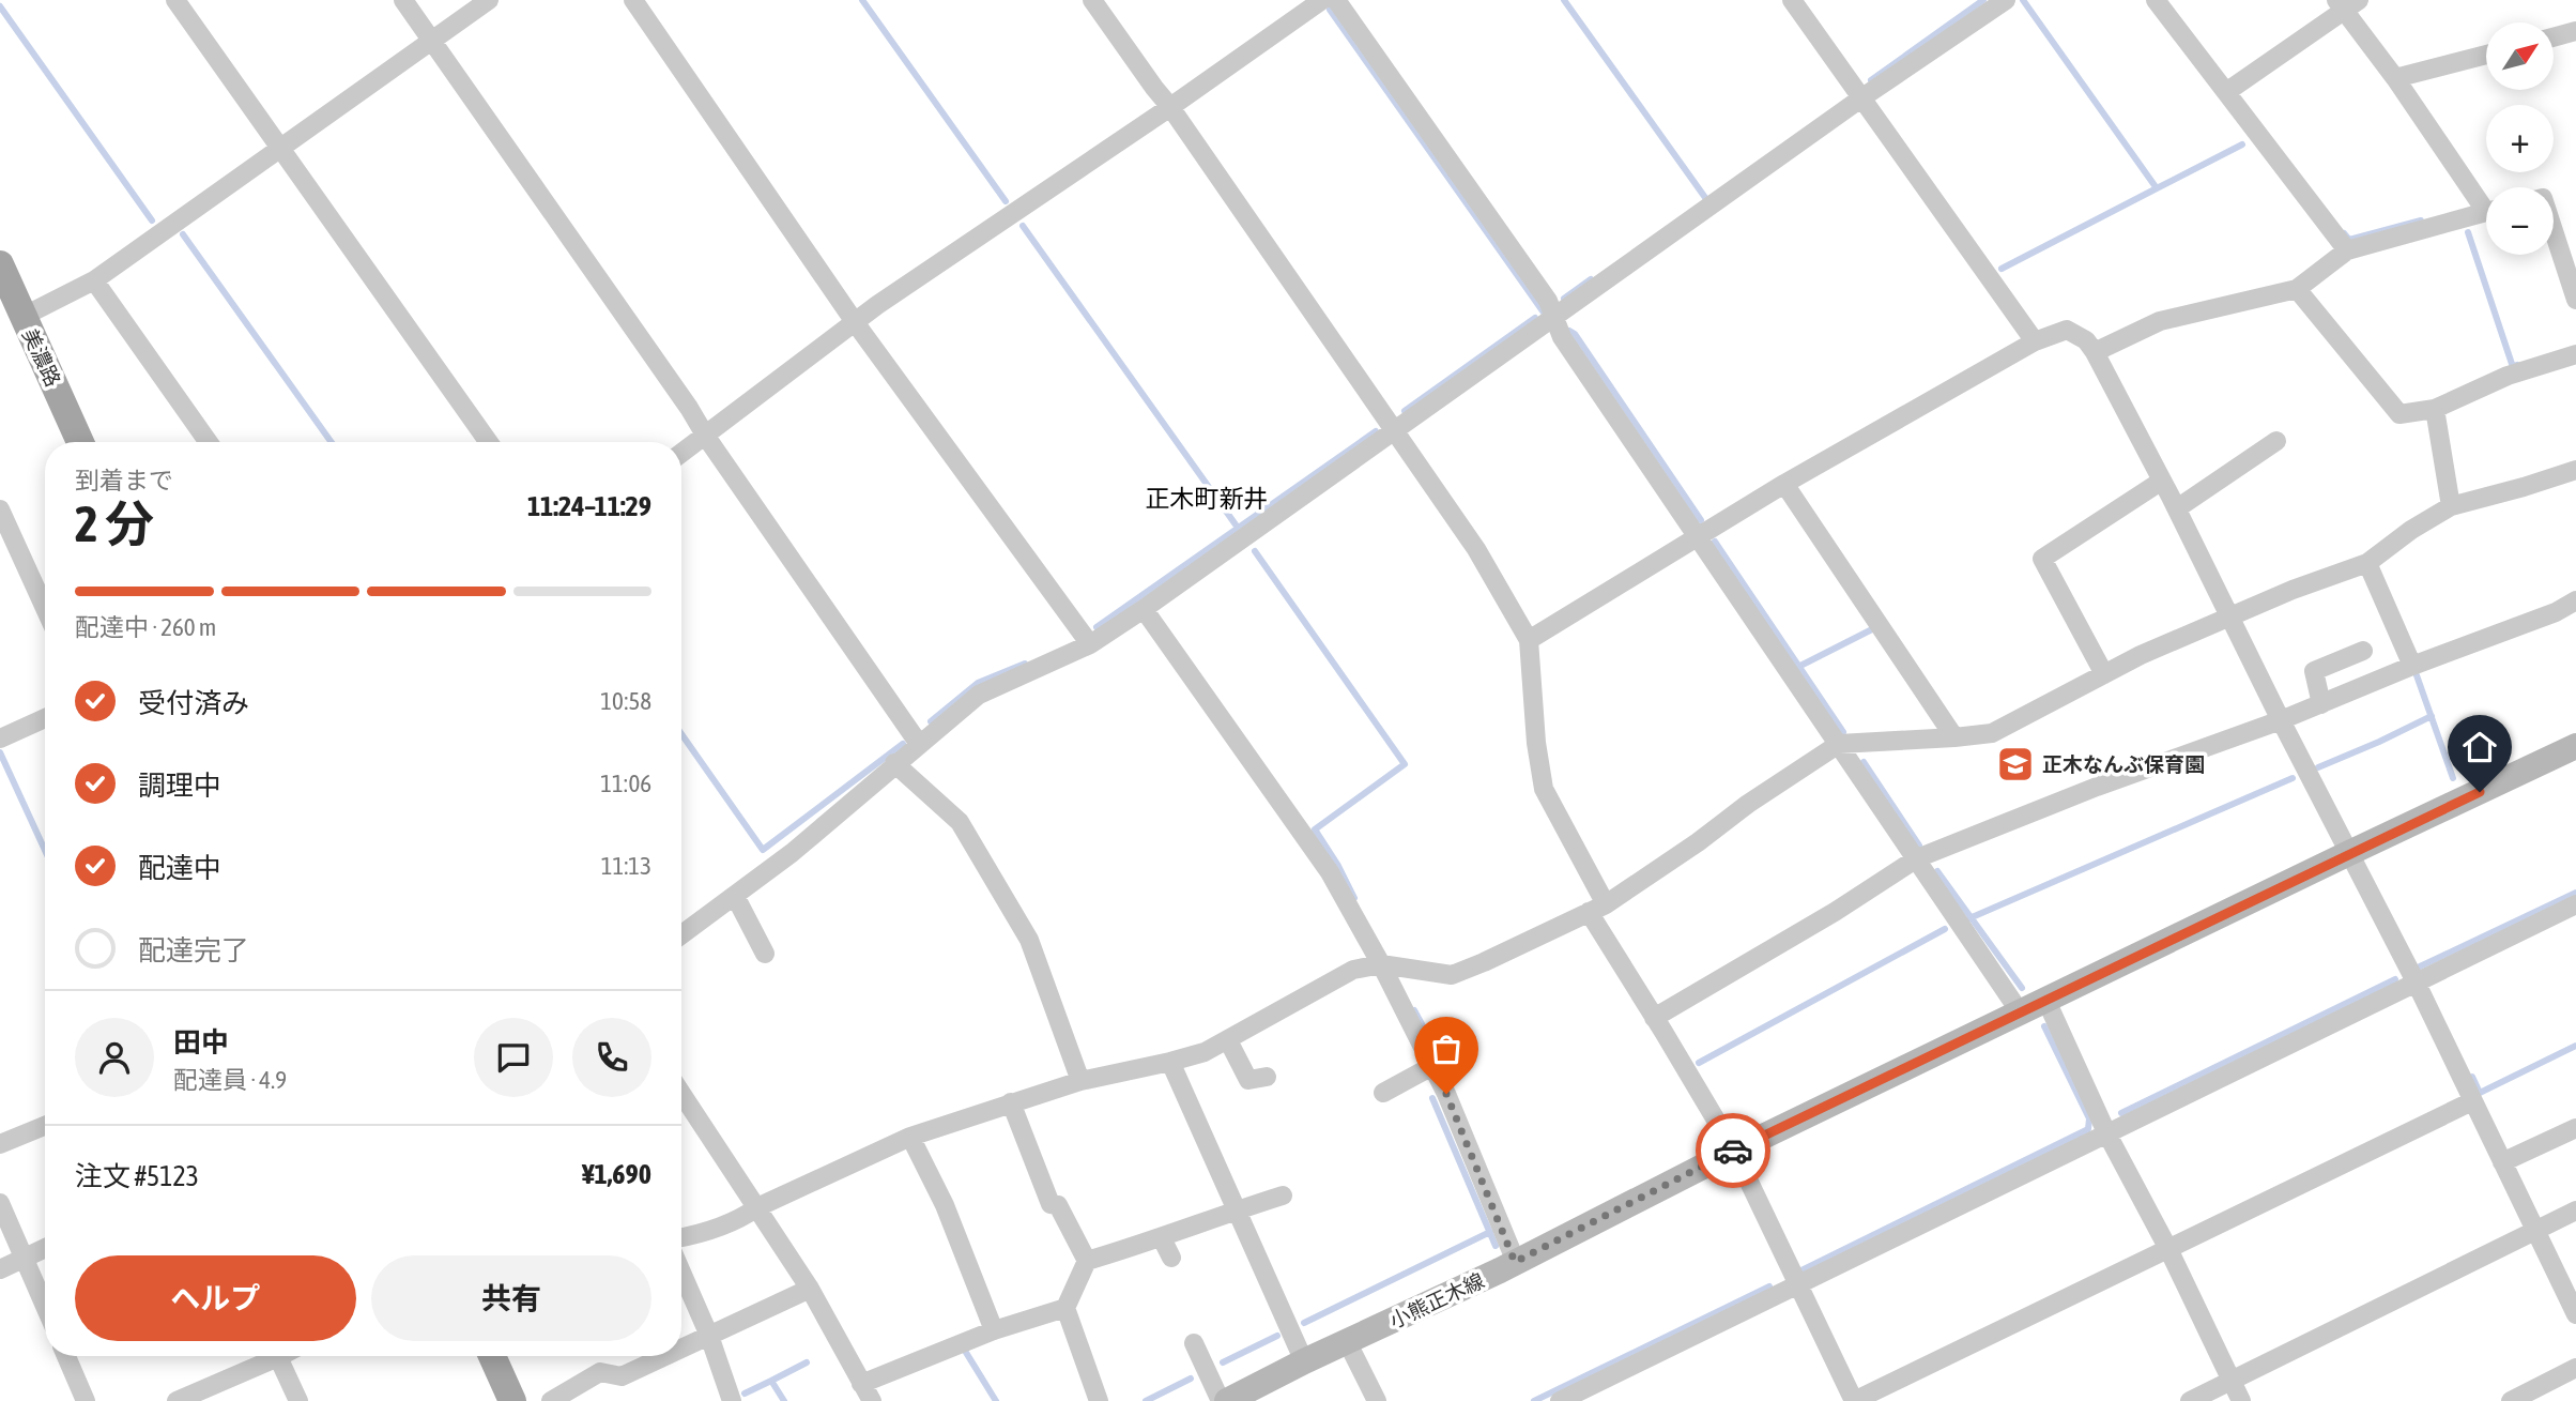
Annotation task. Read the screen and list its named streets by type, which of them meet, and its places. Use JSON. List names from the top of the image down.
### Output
{
  "streets": {
    "main road": ["美濃路", "小熊正木線"]
  },
  "districts": ["正木町新井"],
  "places": {
    "school or university": ["正木なんぶ保育園"]
  },
  "north": "top right",
  "page": {
    "map_buttons": ["+", "−"],
    "heading": ["2 分", "到着まで", "11:24–11:29"],
    "panel": [
      "田中",
      "配達員 · 4.9",
      "注文 #5123",
      "¥1,690"
    ],
    "bar": "配達中 · 260 m",
    "list": [
      ["受付済み", "10:58"],
      ["調理中", "11:06"],
      ["配達中", "11:13"],
      "配達完了"
    ],
    "buttons": ["ヘルプ", "共有"]
  }
}
